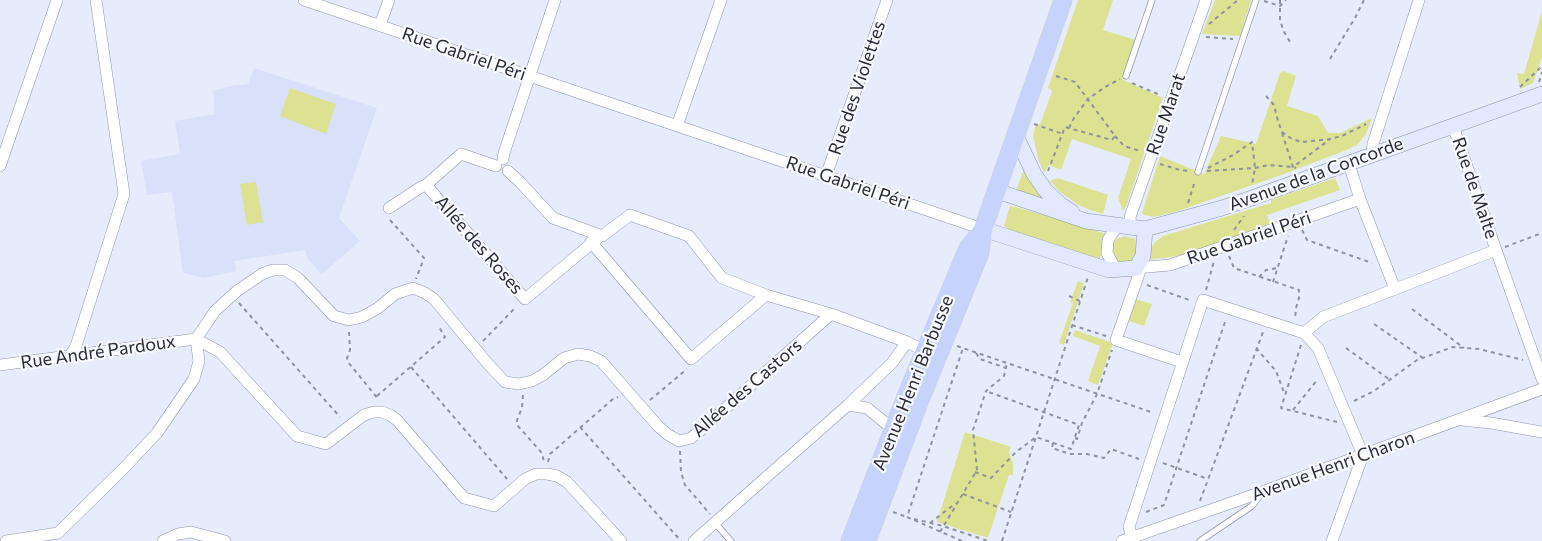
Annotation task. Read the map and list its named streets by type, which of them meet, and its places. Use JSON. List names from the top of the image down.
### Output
{
  "streets": {
    "main road": ["Avenue Henri Barbusse"],
    "street": [
      "Rue Gabriel Péri",
      "Rue des Violettes",
      "Rue Marat",
      "Avenue de la Concorde",
      "Rue de Malte",
      "Allée des Roses",
      "Rue André Pardoux",
      "Allée des Castors",
      "Avenue Henri Charon"
    ]
  },
  "crossings": [
    ["Rue Gabriel Péri", "Rue des Violettes"],
    ["Rue Gabriel Péri", "Rue Marat"],
    ["Rue Gabriel Péri", "Avenue Henri Barbusse"],
    ["Rue Marat", "Avenue de la Concorde"],
    ["Avenue de la Concorde", "Rue de Malte"],
    ["Avenue de la Concorde", "Avenue Henri Barbusse"]
  ]
}
